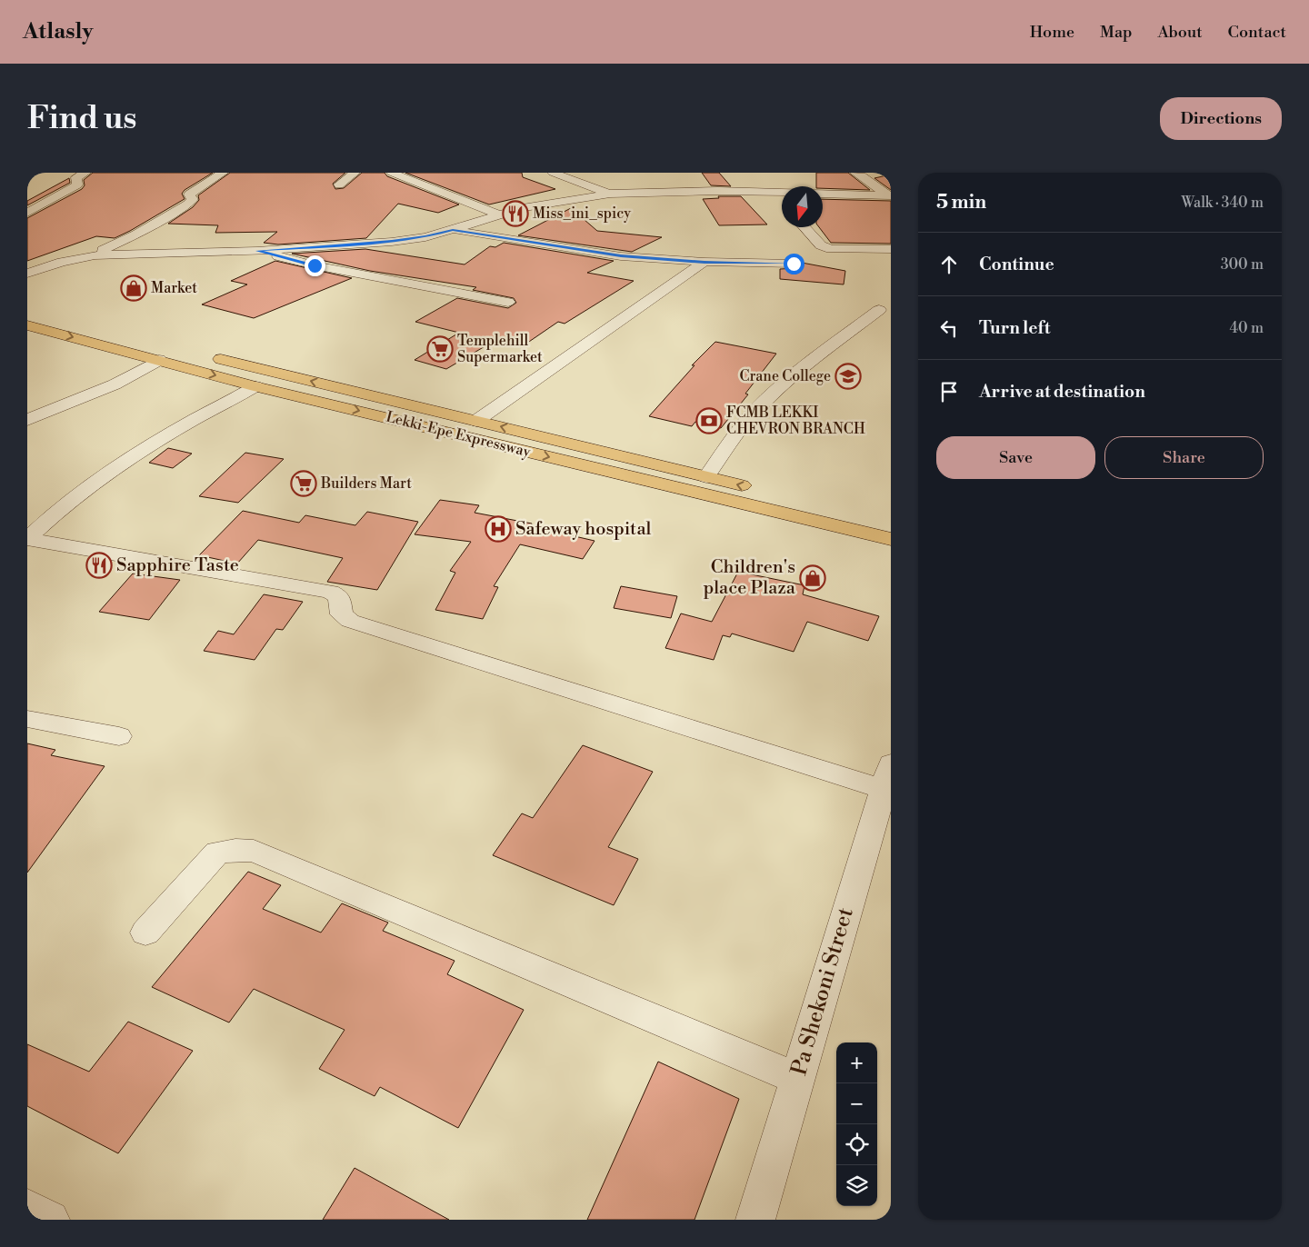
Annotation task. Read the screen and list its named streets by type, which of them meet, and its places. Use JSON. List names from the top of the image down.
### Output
{
  "streets": {
    "highway": ["Lekki-Epe Expressway"],
    "street": ["Pa Shekoni Street"]
  },
  "places": {
    "restaurant": ["Miss_ini_spicy", "Sapphire Taste"],
    "shop": ["Market", "Children's place Plaza"],
    "supermarket": ["Templehill Supermarket", "Builders Mart"],
    "school or university": ["Crane College"],
    "bank": ["FCMB LEKKI CHEVRON BRANCH"],
    "hospital": ["Safeway hospital"]
  },
  "north": "bottom",
  "page": {
    "header": "Atlasly",
    "nav": [
      "Home",
      "Map",
      "About",
      "Contact"
    ],
    "buttons": [
      "Directions",
      ["Save", "Share"]
    ],
    "title": "Find us",
    "heading": ["5 min", "Walk · 340 m"],
    "list": [
      ["Continue", "300 m"],
      ["Turn left", "40 m"],
      "Arrive at destination"
    ],
    "map_buttons": ["+", "−"]
  }
}
